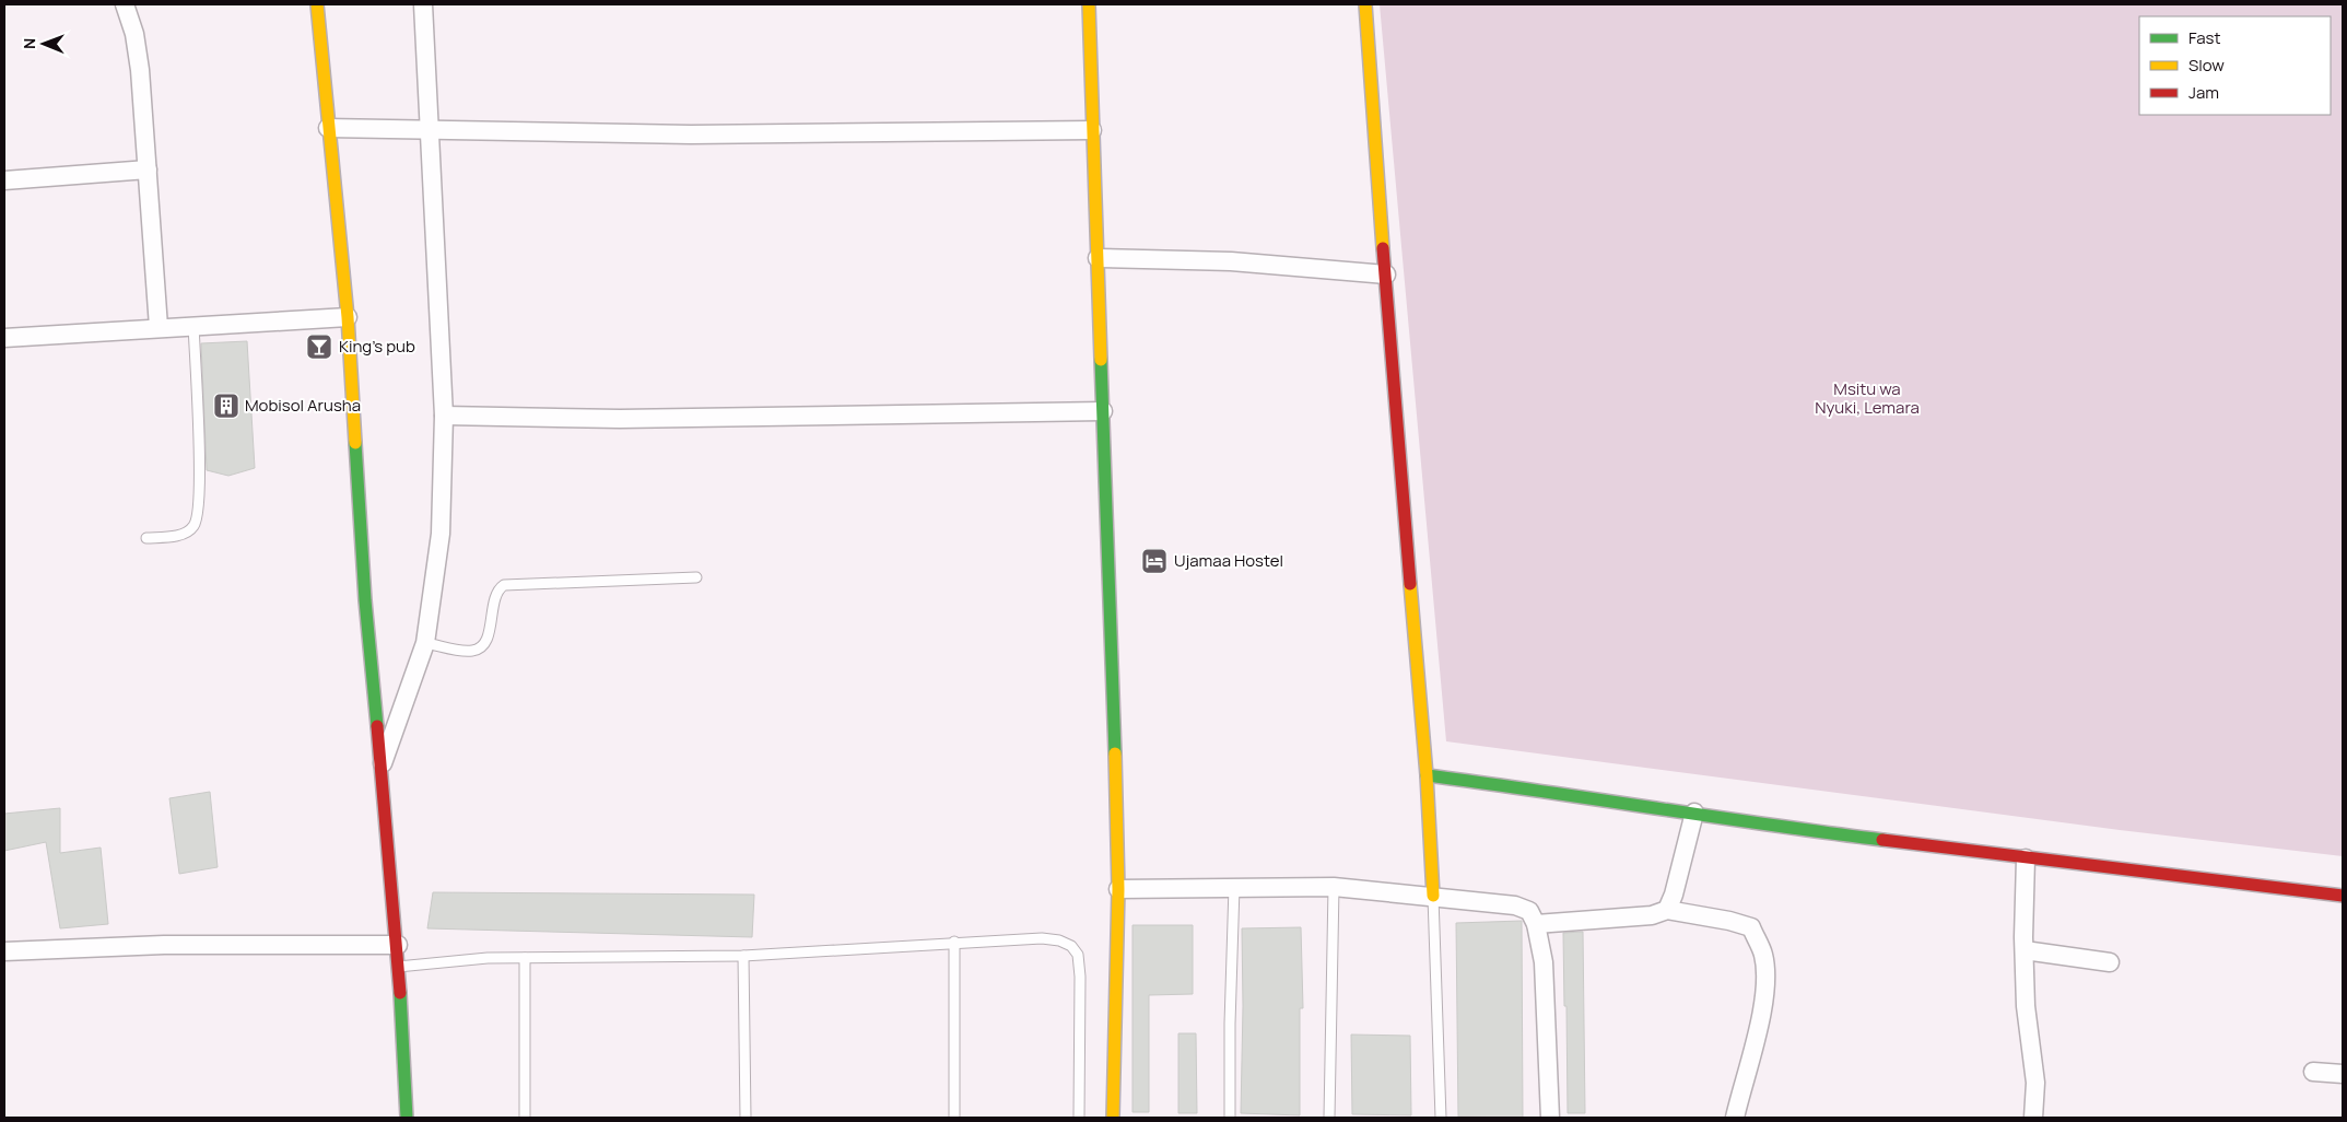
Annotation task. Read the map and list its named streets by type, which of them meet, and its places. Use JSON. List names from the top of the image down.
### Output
{
  "parks": ["Msitu wa Nyuki, Lemara"],
  "places": {
    "bar": ["King's pub"],
    "building": ["Mobisol Arusha"],
    "hotel": ["Ujamaa Hostel"]
  },
  "legend": ["Fast", "Slow", "Jam"],
  "north": "left"
}
